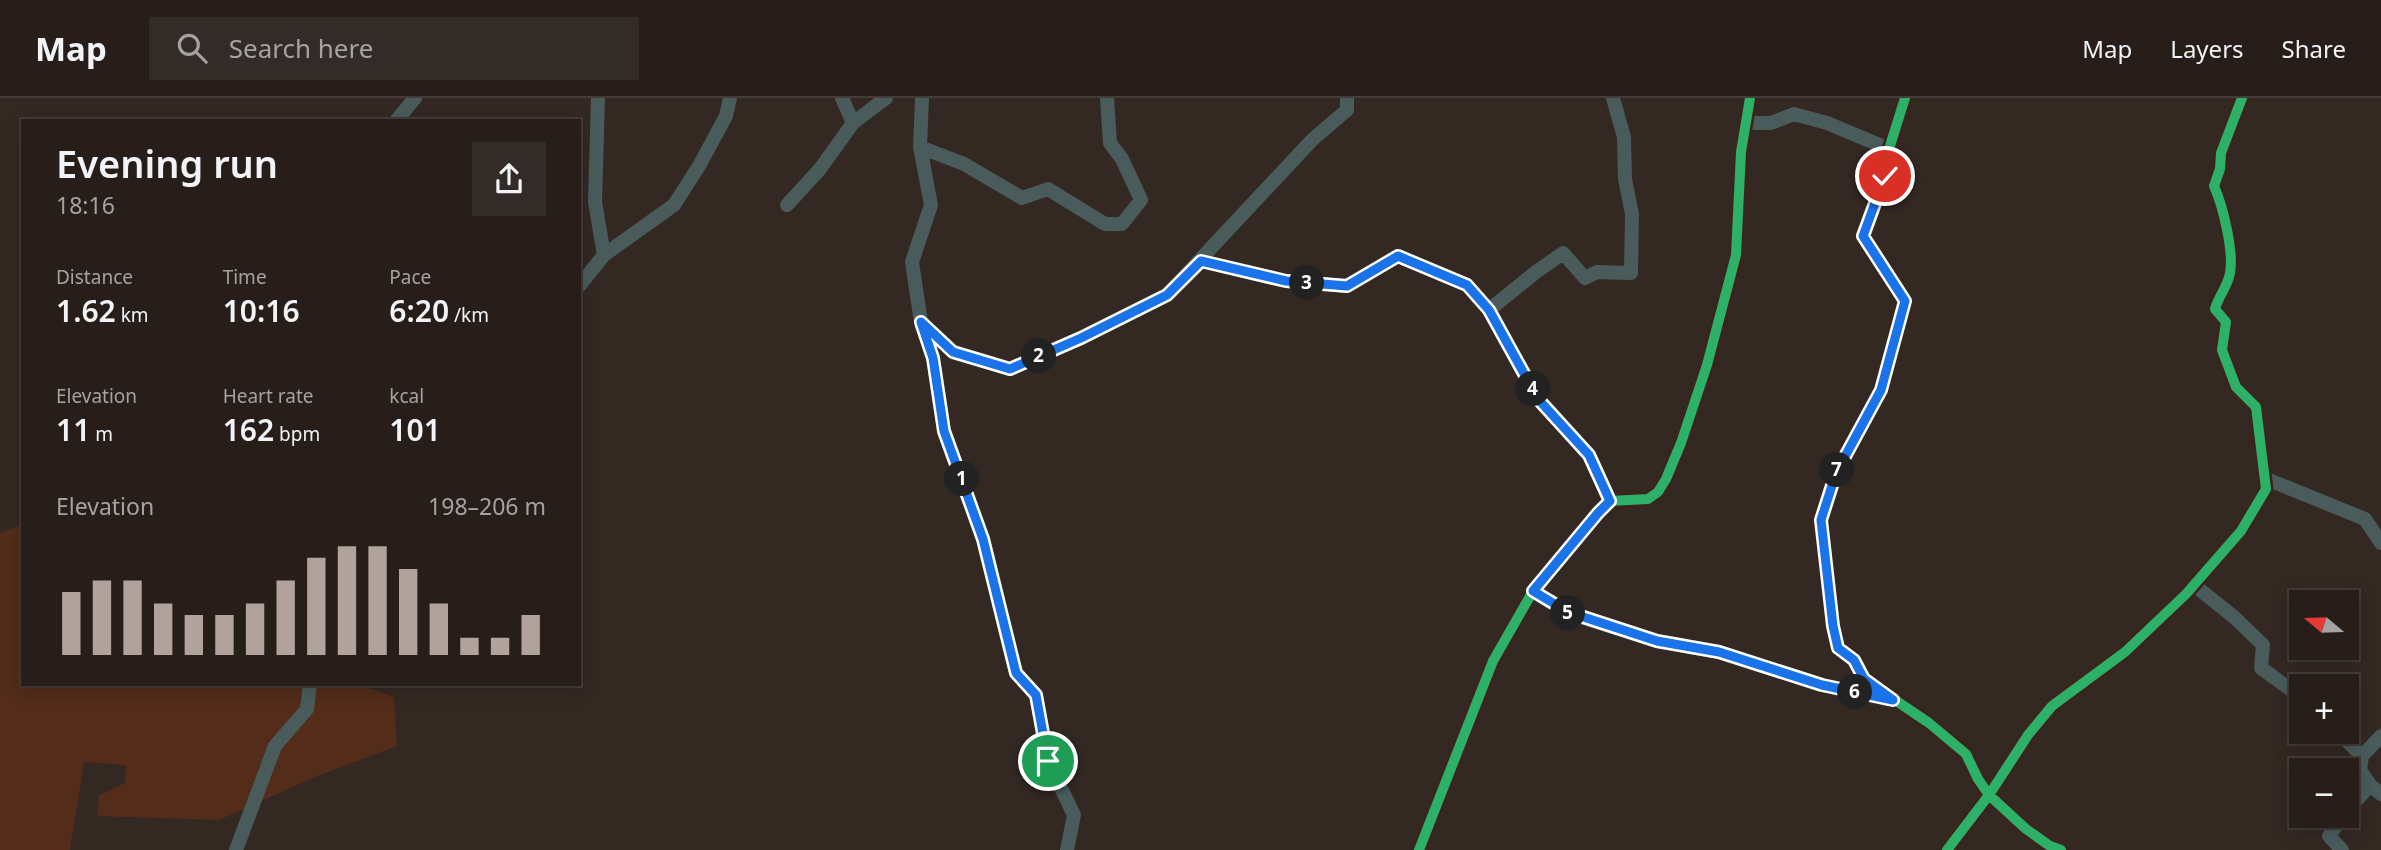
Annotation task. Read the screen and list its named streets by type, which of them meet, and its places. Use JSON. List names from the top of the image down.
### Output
{
  "north": "left",
  "page": {
    "header": "Map",
    "search": "Search here",
    "nav": ["Map", "Layers", "Share"],
    "heading": ["Evening run", "18:16"],
    "stats": [
      ["Distance", "1.62 km"],
      ["Time", "10:16"],
      ["Pace", "6:20 /km"],
      ["Elevation", "11 m"],
      ["Heart rate", "162 bpm"],
      ["kcal", "101"]
    ],
    "pins": [
      "3",
      "2",
      "4",
      "7",
      "1",
      "5",
      "6"
    ],
    "chart": ["Elevation", "198–206 m"],
    "map_buttons": ["+", "−"]
  }
}
